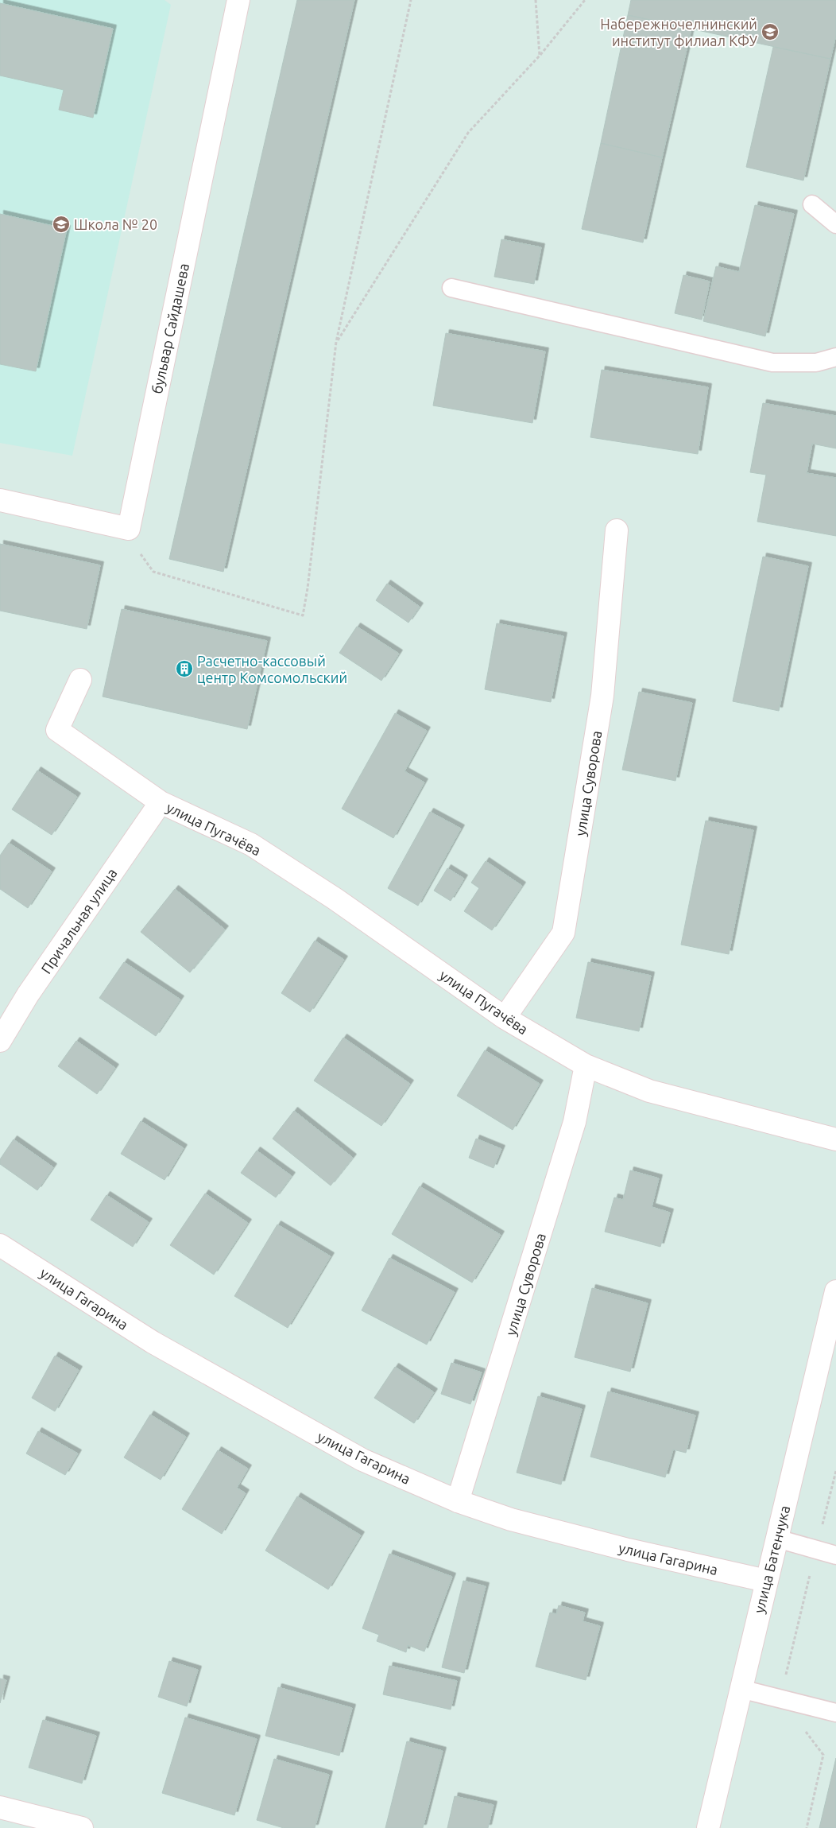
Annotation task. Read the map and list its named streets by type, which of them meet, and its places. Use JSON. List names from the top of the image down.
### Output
{
  "streets": {
    "street": [
      "бульвар Сайдашева",
      "улица Суворова",
      "улица Пугачёва",
      "Причальная улица",
      "улица Гагарина",
      "улица Батенчука"
    ]
  },
  "crossings": [
    ["улица Суворова", "улица Пугачёва"],
    ["улица Суворова", "улица Гагарина"],
    ["улица Пугачёва", "Причальная улица"],
    ["улица Гагарина", "улица Батенчука"]
  ],
  "places": {
    "school or university": ["Набережночелнинский институт филиал КФУ", "Школа № 20"],
    "building": ["Расчетно-кассовый центр Комсомольский"]
  }
}
